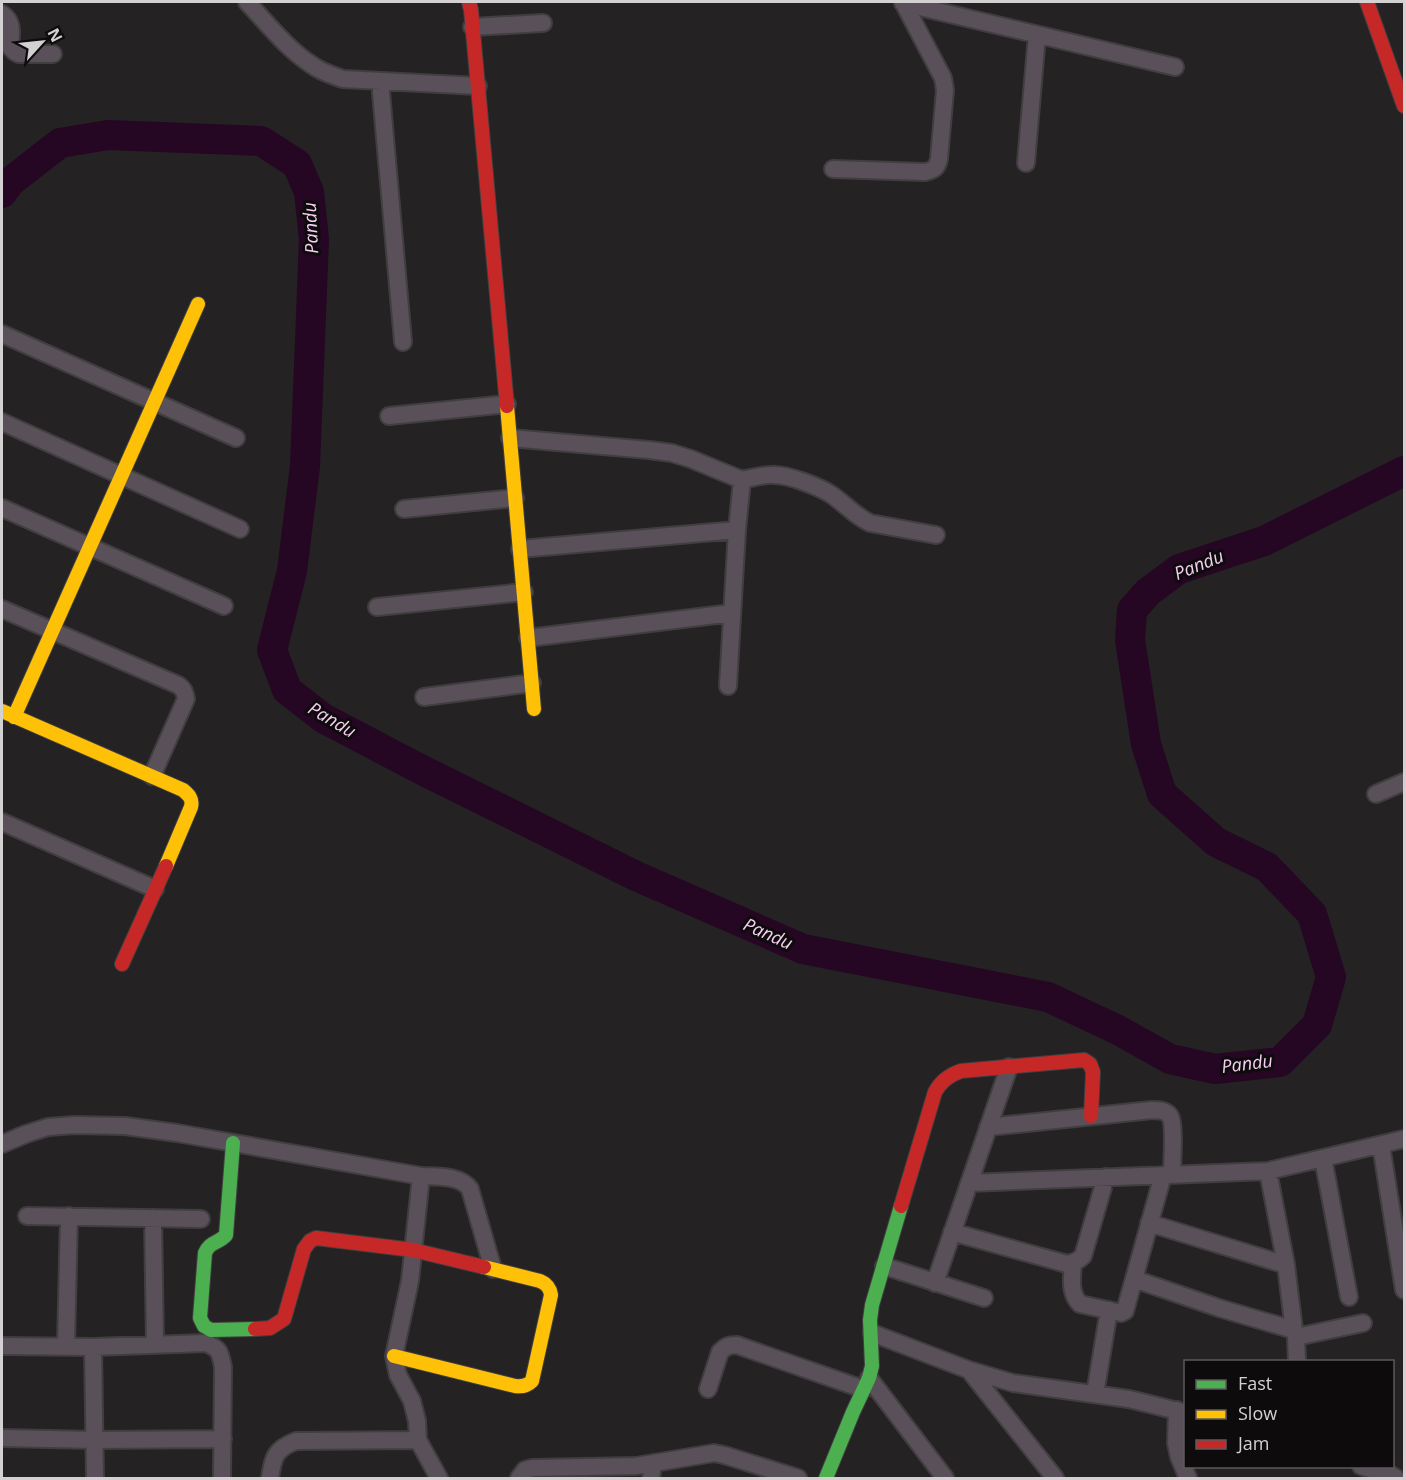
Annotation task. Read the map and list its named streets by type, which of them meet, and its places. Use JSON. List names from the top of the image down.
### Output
{
  "water": ["Pandu"],
  "legend": ["Fast", "Slow", "Jam"],
  "north": "top right"
}
